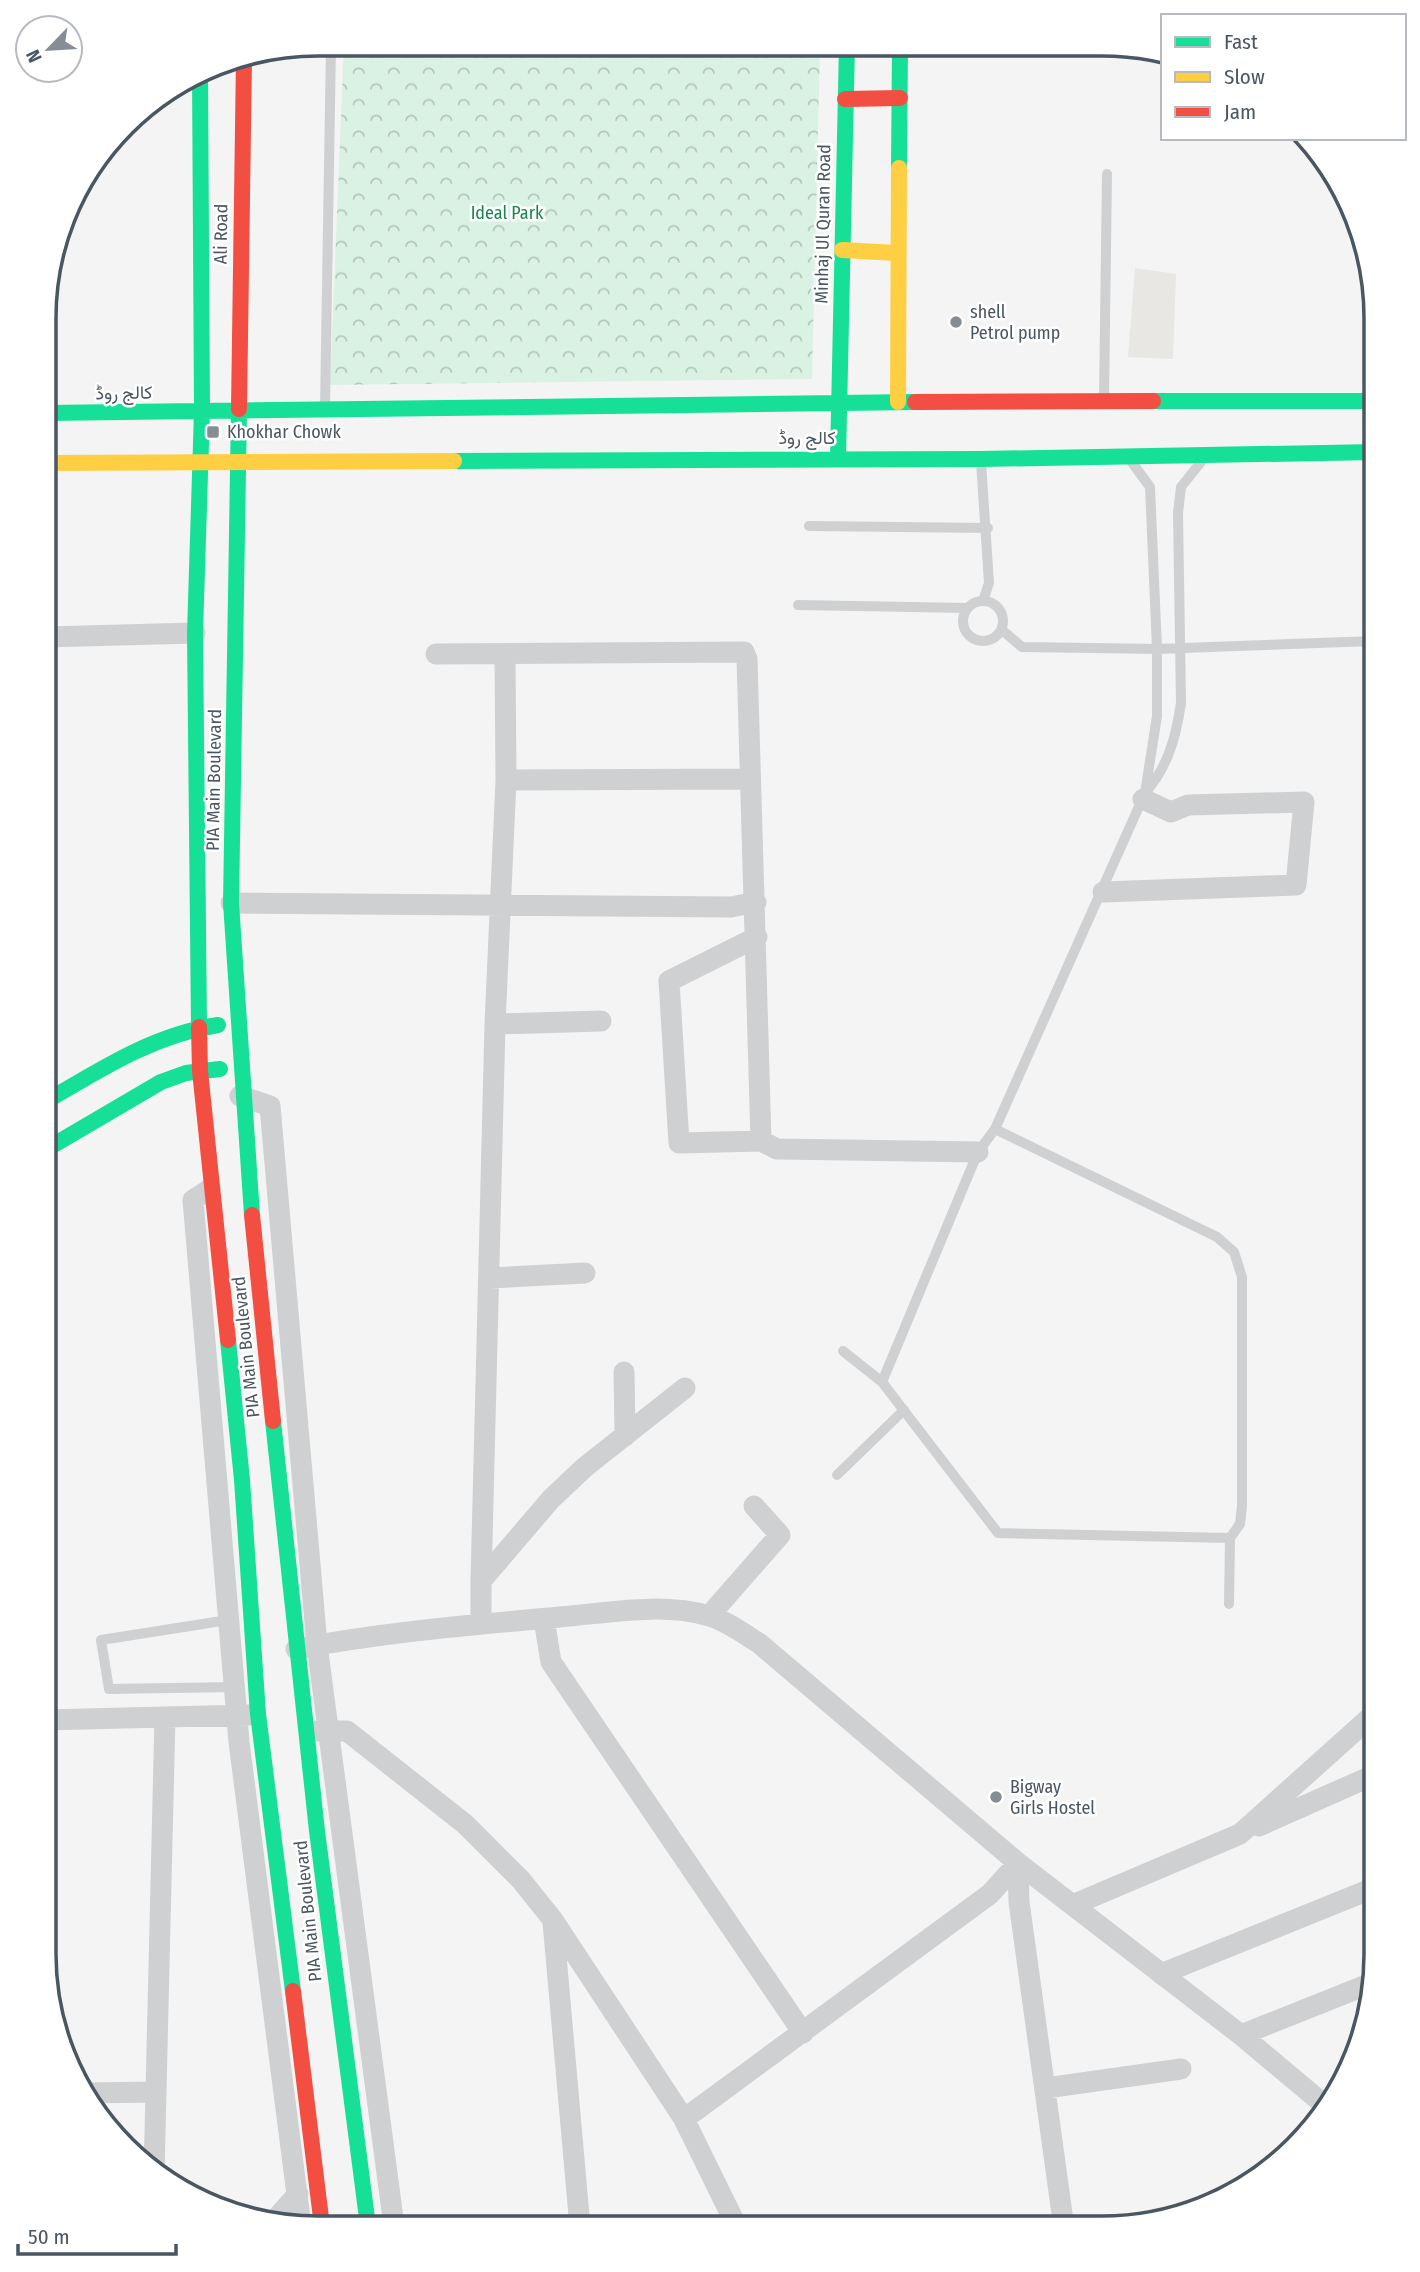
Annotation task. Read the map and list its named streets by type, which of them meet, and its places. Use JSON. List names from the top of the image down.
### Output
{
  "streets": {
    "main road": [
      "Minhaj Ul Quran Road",
      "Ali Road",
      "کالج روڈ",
      "PIA Main Boulevard"
    ]
  },
  "crossings": [
    ["Minhaj Ul Quran Road", "کالج روڈ"],
    ["Ali Road", "کالج روڈ"],
    ["Ali Road", "PIA Main Boulevard"],
    ["کالج روڈ", "PIA Main Boulevard"]
  ],
  "parks": ["Ideal Park"],
  "places": {
    "other": ["shell Petrol pump", "Bigway Girls Hostel"],
    "transit": ["Khokhar Chowk"]
  },
  "legend": ["Fast", "Slow", "Jam"],
  "scale_bar": "50 m",
  "north": "bottom left"
}
